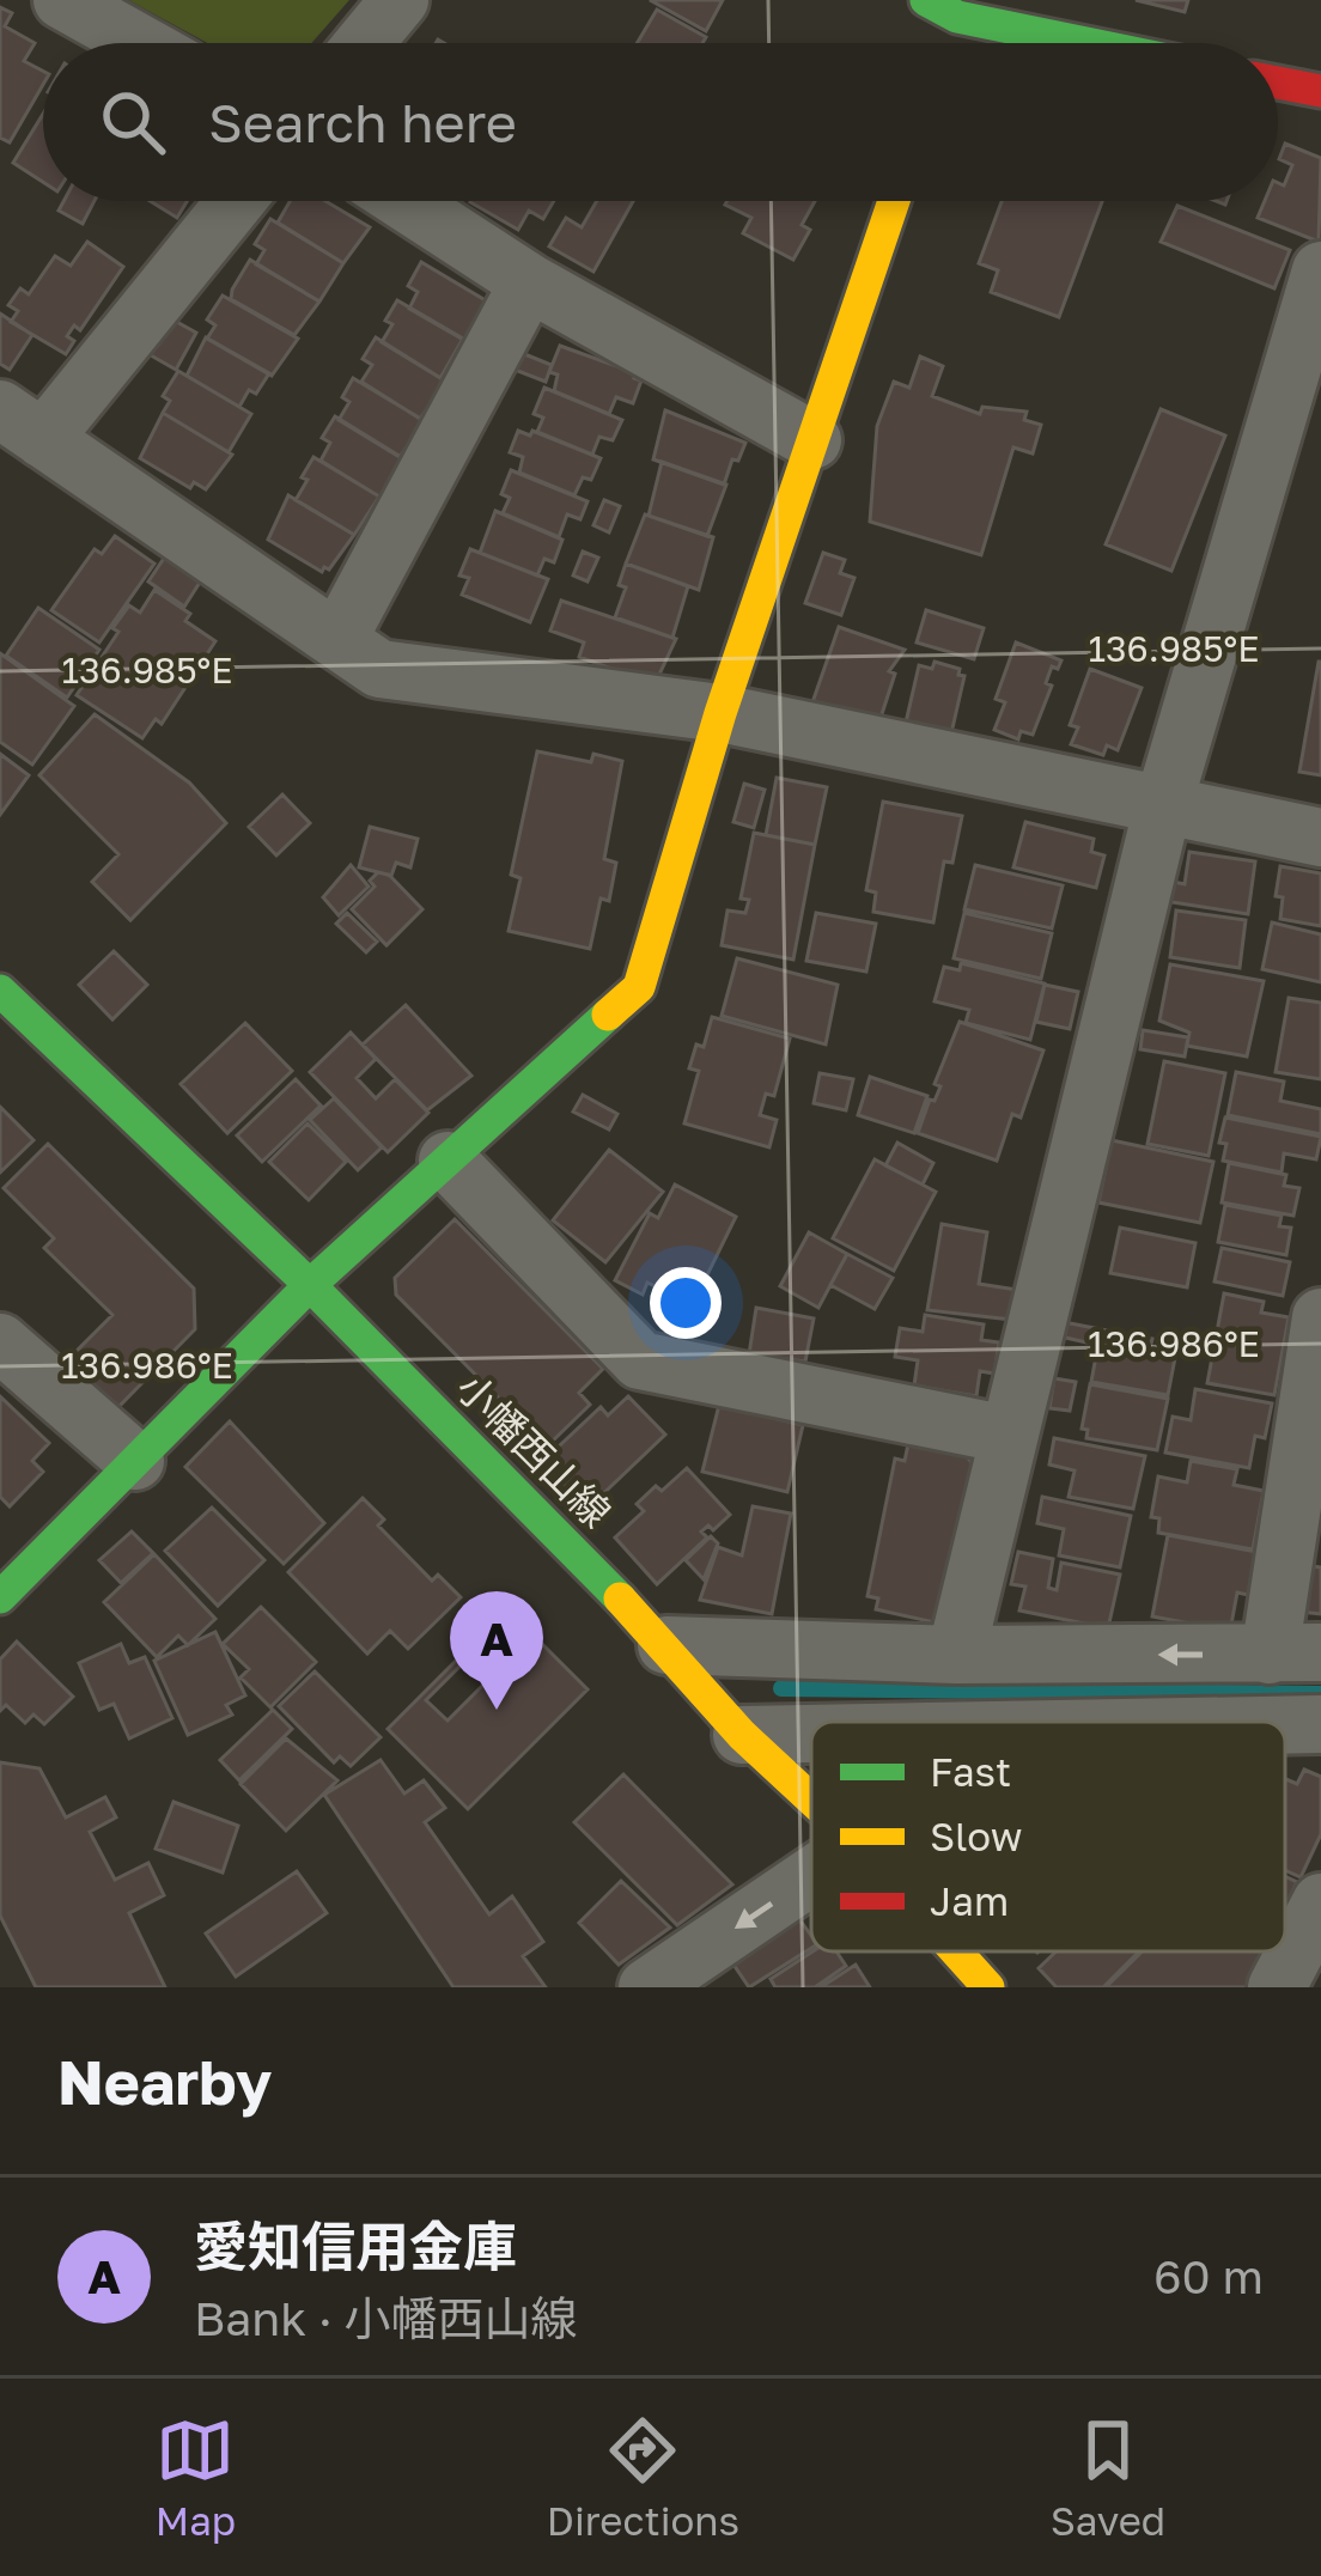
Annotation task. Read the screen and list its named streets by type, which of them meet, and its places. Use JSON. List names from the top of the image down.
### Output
{
  "streets": {
    "street": ["小幡西山線"]
  },
  "legend": ["Fast", "Slow", "Jam"],
  "page": {
    "search": "Search here",
    "pins": "A",
    "heading": "Nearby",
    "list": [
      {
        "mark": "A",
        "name": "愛知信用金庫",
        "note": "Bank · 小幡西山線",
        "value": "60 m"
      }
    ],
    "nav": ["Map", "Directions", "Saved"]
  },
  "coordinates": ["136.985°E", "136.986°E"]
}
